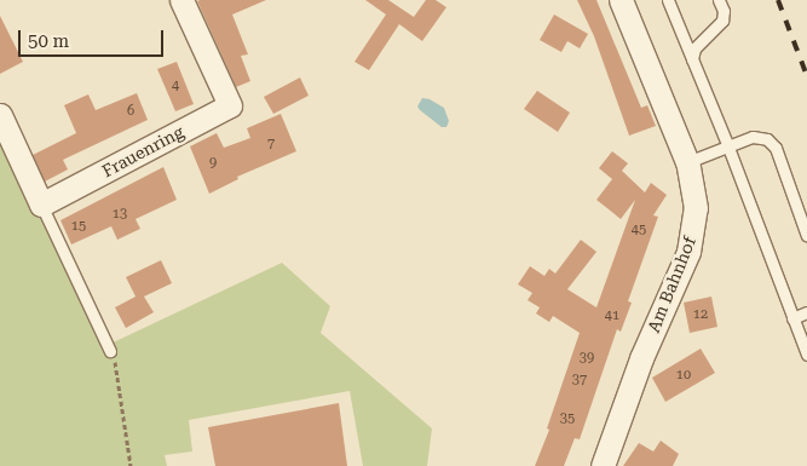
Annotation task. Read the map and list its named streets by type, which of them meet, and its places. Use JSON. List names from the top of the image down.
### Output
{
  "streets": {
    "street": ["Frauenring", "Am Bahnhof"]
  },
  "house_numbers": [
    "4",
    "6",
    "7",
    "9",
    "13",
    "15",
    "45",
    "12",
    "41",
    "39",
    "10",
    "37",
    "35"
  ],
  "scale_bar": "50 m"
}
